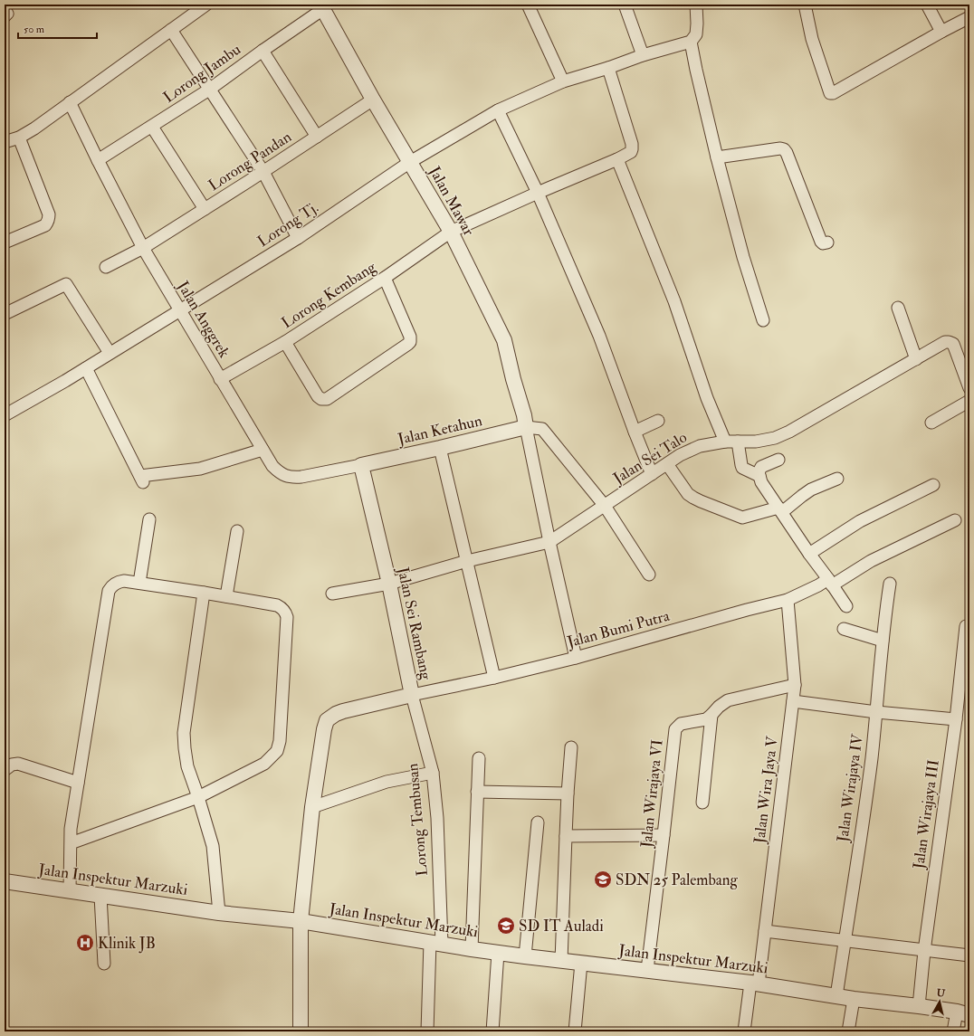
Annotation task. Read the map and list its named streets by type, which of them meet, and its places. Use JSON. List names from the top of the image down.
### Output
{
  "streets": {
    "street": [
      "Lorong Jambu",
      "Lorong Pandan",
      "Jalan Mawar",
      "Lorong Tj.",
      "Lorong Kembang",
      "Jalan Anggrek",
      "Jalan Ketahun",
      "Jalan Sei Talo",
      "Jalan Sei Rambang",
      "Jalan Bumi Putra",
      "Jalan Wirajaya IV",
      "Jalan Wira Jaya V",
      "Jalan Wirajaya VI",
      "Jalan Wirajaya III",
      "Lorong Tembusan",
      "Jalan Inspektur Marzuki"
    ]
  },
  "crossings": [
    ["Lorong Jambu", "Jalan Mawar"],
    ["Lorong Jambu", "Jalan Anggrek"],
    ["Lorong Pandan", "Jalan Mawar"],
    ["Lorong Pandan", "Jalan Anggrek"],
    ["Jalan Mawar", "Lorong Tj."],
    ["Jalan Mawar", "Lorong Kembang"],
    ["Jalan Mawar", "Jalan Ketahun"],
    ["Lorong Tj.", "Lorong Kembang"],
    ["Lorong Tj.", "Jalan Anggrek"],
    ["Lorong Kembang", "Jalan Anggrek"],
    ["Jalan Anggrek", "Jalan Ketahun"],
    ["Jalan Anggrek", "Jalan Sei Rambang"],
    ["Jalan Ketahun", "Jalan Sei Rambang"],
    ["Jalan Sei Talo", "Jalan Sei Rambang"],
    ["Jalan Sei Rambang", "Jalan Bumi Putra"],
    ["Jalan Sei Rambang", "Lorong Tembusan"],
    ["Jalan Sei Rambang", "Jalan Inspektur Marzuki"],
    ["Jalan Bumi Putra", "Jalan Wira Jaya V"],
    ["Jalan Bumi Putra", "Lorong Tembusan"],
    ["Jalan Wirajaya IV", "Jalan Inspektur Marzuki"],
    ["Jalan Wira Jaya V", "Jalan Wirajaya VI"],
    ["Jalan Wira Jaya V", "Jalan Inspektur Marzuki"],
    ["Jalan Wirajaya VI", "Jalan Inspektur Marzuki"],
    ["Jalan Wirajaya III", "Jalan Inspektur Marzuki"],
    ["Lorong Tembusan", "Jalan Inspektur Marzuki"]
  ],
  "places": {
    "school or university": ["SDN 25 Palembang", "SD IT Auladi"],
    "hospital": ["Klinik JB"]
  },
  "scale_bar": "50 m",
  "north": "top"
}
